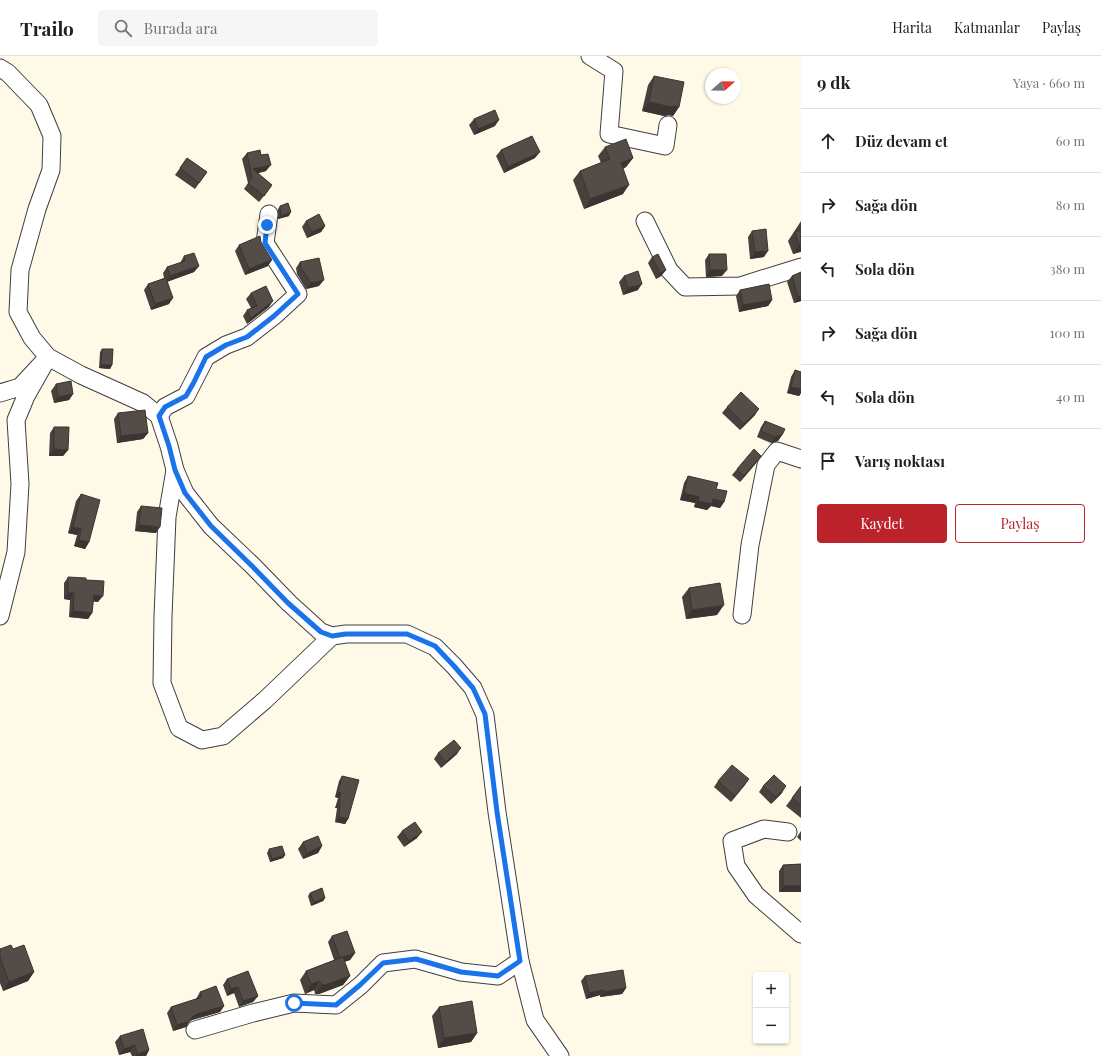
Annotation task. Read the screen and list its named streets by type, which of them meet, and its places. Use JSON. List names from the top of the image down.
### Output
{
  "north": "right",
  "page": {
    "header": "Trailo",
    "search": "Burada ara",
    "nav": ["Harita", "Katmanlar", "Paylaş"],
    "heading": ["9 dk", "Yaya · 660 m"],
    "list": [
      ["Düz devam et", "60 m"],
      ["Sağa dön", "80 m"],
      ["Sola dön", "380 m"],
      ["Sağa dön", "100 m"],
      ["Sola dön", "40 m"],
      "Varış noktası"
    ],
    "buttons": ["Kaydet", "Paylaş"],
    "map_buttons": ["+", "−"]
  }
}
